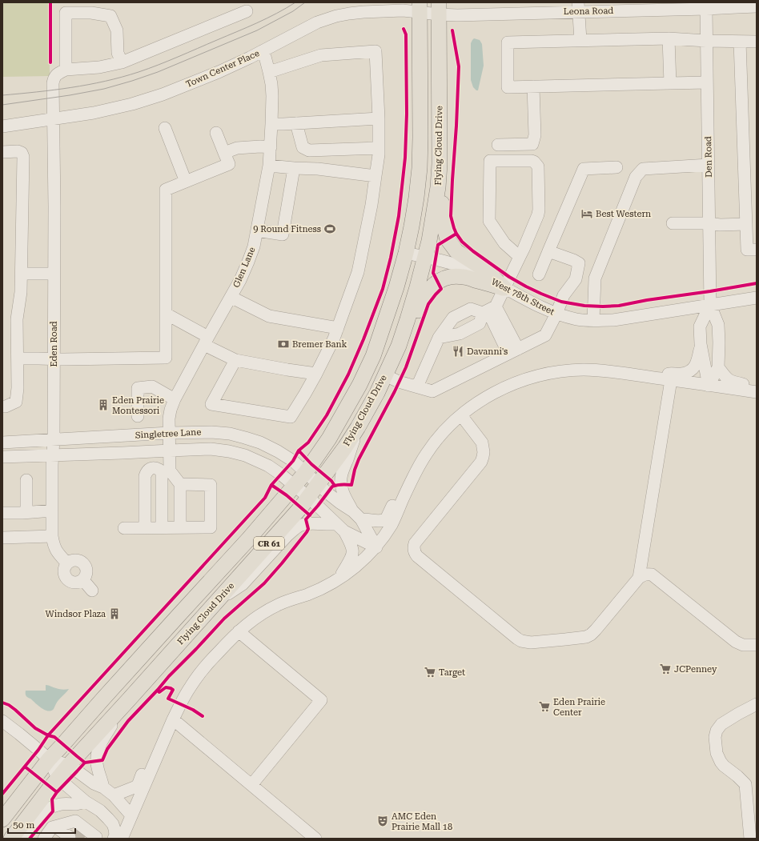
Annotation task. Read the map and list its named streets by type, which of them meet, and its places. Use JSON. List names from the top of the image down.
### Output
{
  "streets": {
    "main road": ["Flying Cloud Drive", "CR 61"],
    "street": [
      "Leona Road",
      "Town Center Place",
      "Den Road",
      "Glen Lane",
      "West 78th Street",
      "Eden Road",
      "Singletree Lane"
    ]
  },
  "crossings": [
    ["Leona Road", "Town Center Place"],
    ["Leona Road", "Flying Cloud Drive"],
    ["Leona Road", "Den Road"],
    ["Town Center Place", "Flying Cloud Drive"],
    ["Town Center Place", "Glen Lane"],
    ["Town Center Place", "Eden Road"],
    ["Flying Cloud Drive", "West 78th Street"],
    ["Flying Cloud Drive", "Singletree Lane"],
    ["Den Road", "West 78th Street"],
    ["Glen Lane", "Singletree Lane"],
    ["Eden Road", "Singletree Lane"]
  ],
  "places": {
    "hotel": ["Best Western"],
    "sports": ["9 Round Fitness"],
    "bank": ["Bremer Bank"],
    "restaurant": ["Davanni's"],
    "building": ["Eden Prairie Montessori", "Windsor Plaza"],
    "supermarket": ["JCPenney", "Target", "Eden Prairie Center"],
    "theatre": ["AMC Eden Prairie Mall 18"]
  },
  "scale_bar": "50 m"
}
